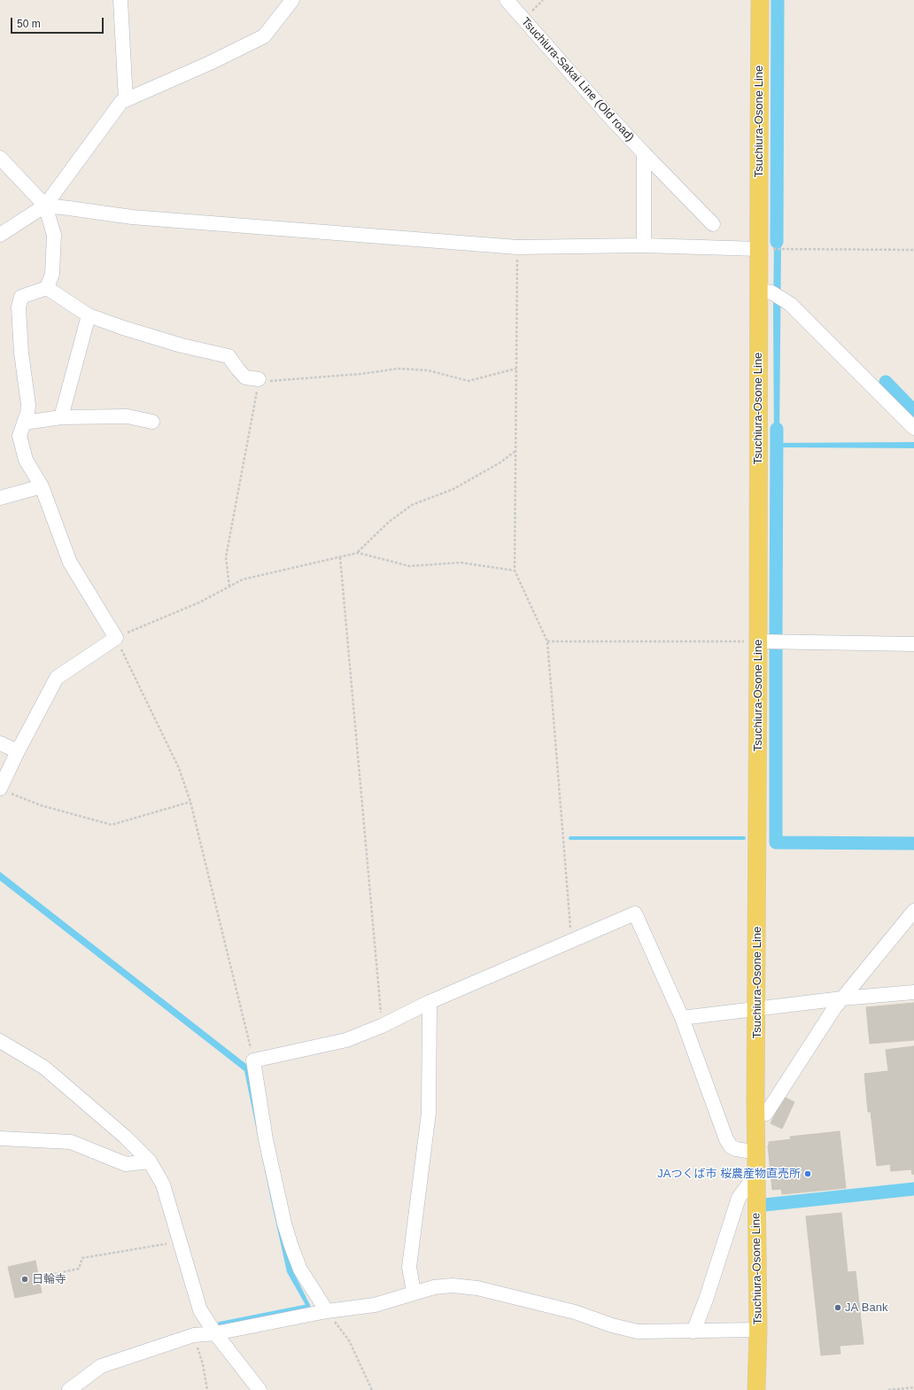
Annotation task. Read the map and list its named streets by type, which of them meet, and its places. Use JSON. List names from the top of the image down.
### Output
{
  "streets": {
    "main road": ["Tsuchiura-Osone Line"],
    "street": ["Tsuchiura-Sakai Line (Old road)"]
  },
  "places": ["JAつくば市 桜農産物直売所", "日輪寺", "JA Bank"],
  "scale_bar": "50 m"
}
